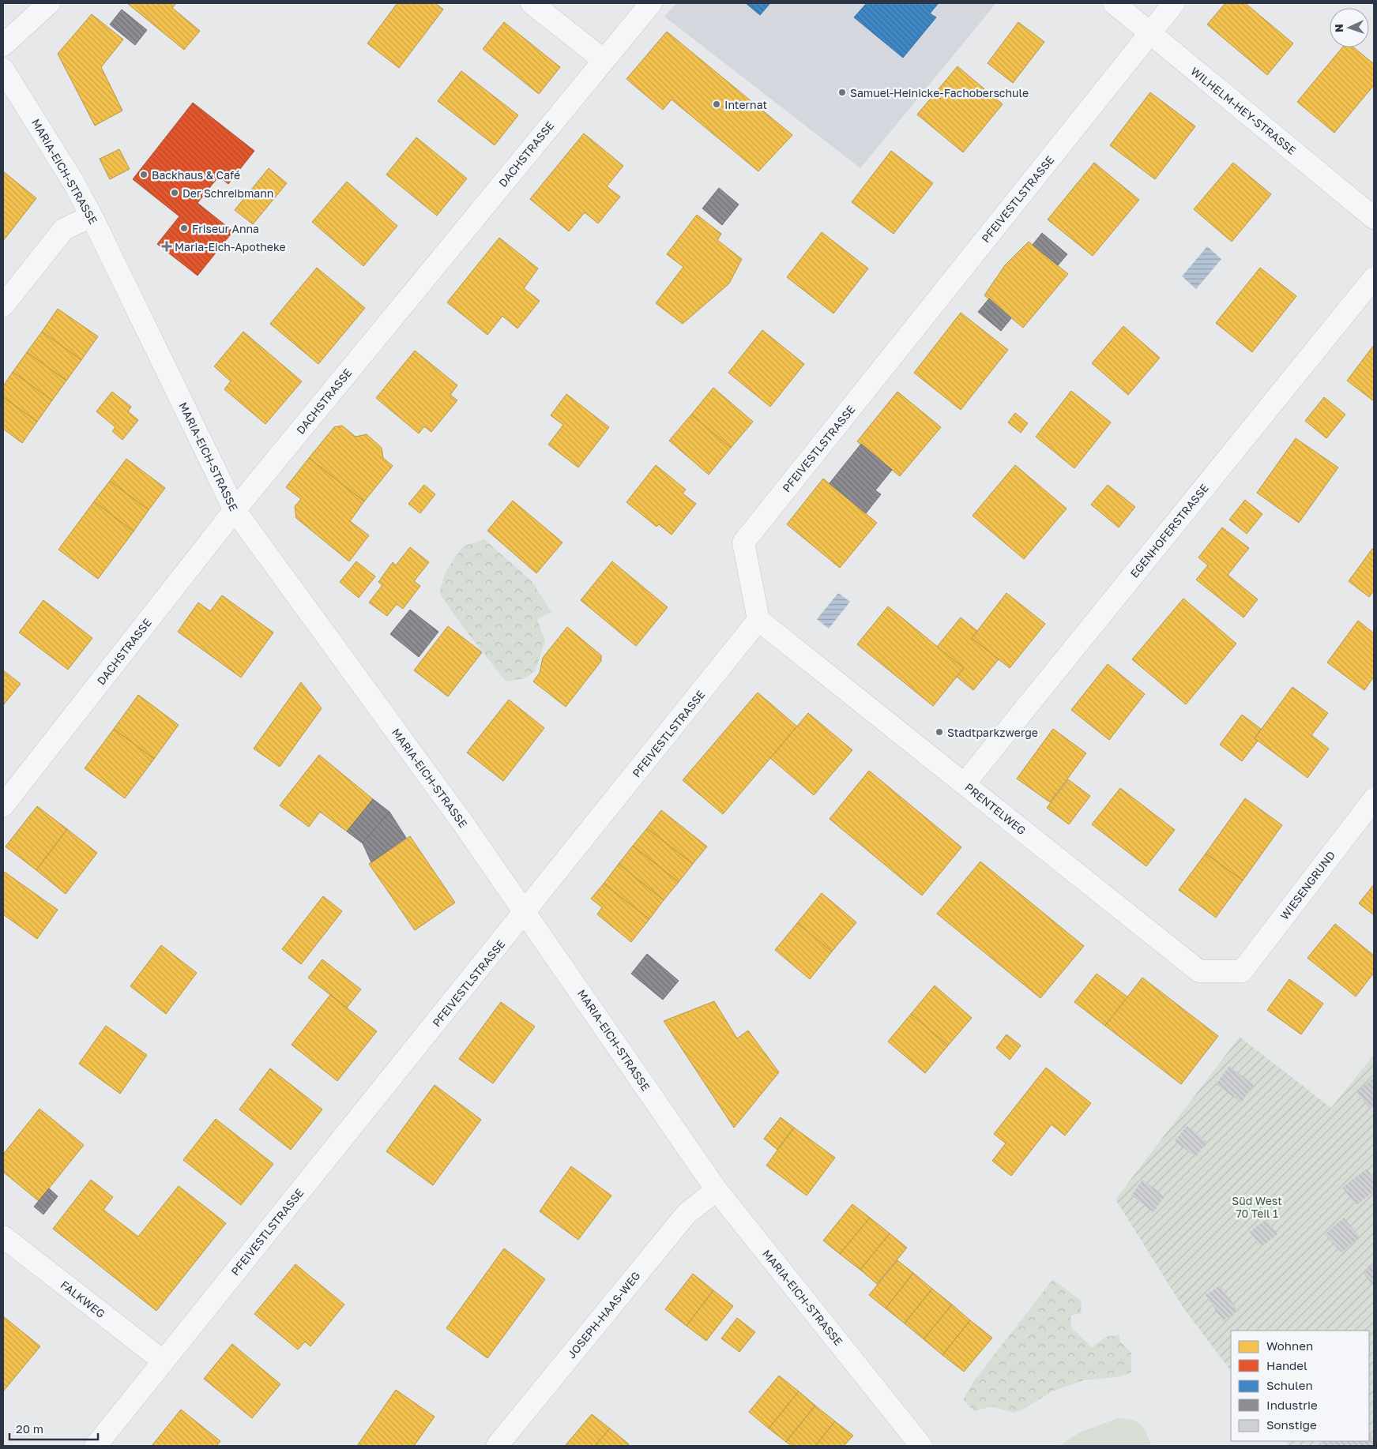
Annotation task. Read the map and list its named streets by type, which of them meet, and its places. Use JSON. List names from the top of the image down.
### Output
{
  "streets": {
    "street": [
      "WILHELM-HEY-STRASSE",
      "DACHSTRASSE",
      "MARIA-EICH-STRASSE",
      "PFEIVESTLSTRASSE",
      "EGENHOFERSTRASSE",
      "PRENTELWEG",
      "WIESENGRUND",
      "FALKWEG",
      "JOSEPH-HAAS-WEG"
    ]
  },
  "crossings": [
    ["WILHELM-HEY-STRASSE", "PFEIVESTLSTRASSE"],
    ["DACHSTRASSE", "MARIA-EICH-STRASSE"],
    ["MARIA-EICH-STRASSE", "PFEIVESTLSTRASSE"],
    ["MARIA-EICH-STRASSE", "JOSEPH-HAAS-WEG"],
    ["PFEIVESTLSTRASSE", "PRENTELWEG"],
    ["PFEIVESTLSTRASSE", "FALKWEG"],
    ["EGENHOFERSTRASSE", "PRENTELWEG"],
    ["PRENTELWEG", "WIESENGRUND"]
  ],
  "parks": ["Süd West 70 Teil 1"],
  "places": {
    "other": [
      "Samuel-Heinicke-Fachoberschule",
      "Internat",
      "Backhaus & Café",
      "Der Schreibmann",
      "Friseur Anna",
      "Stadtparkzwerge"
    ],
    "health": ["Maria-Eich-Apotheke"]
  },
  "legend": [
    "Wohnen",
    "Handel",
    "Schulen",
    "Industrie",
    "Sonstige"
  ],
  "scale_bar": "20 m",
  "north": "left"
}
